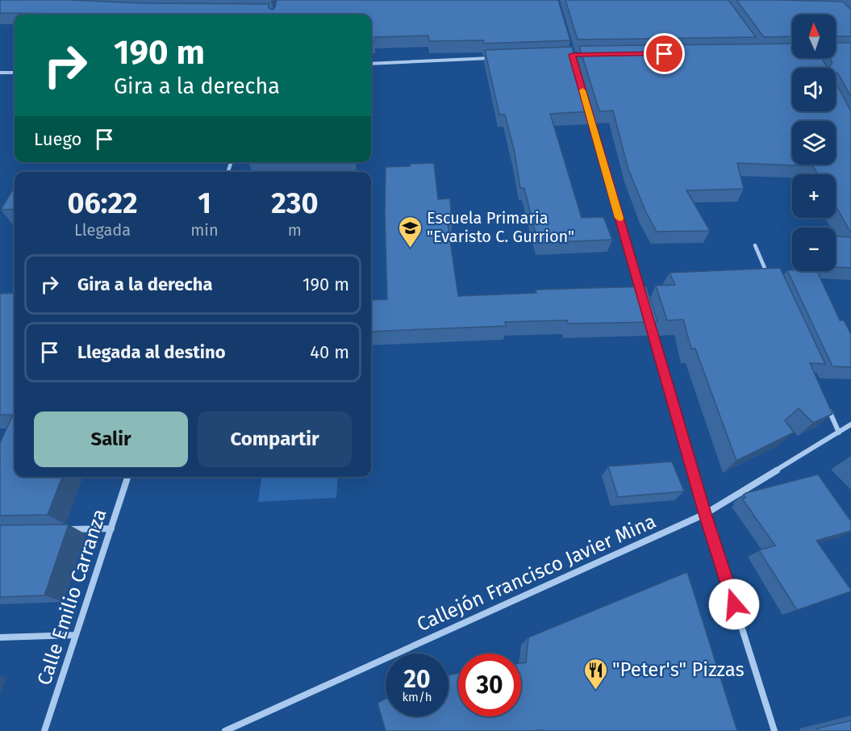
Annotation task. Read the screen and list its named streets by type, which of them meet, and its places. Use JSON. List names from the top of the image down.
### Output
{
  "streets": {
    "street": ["Callejón Francisco Javier Mina", "Calle Emilio Carranza"]
  },
  "places": {
    "school or university": ["Escuela Primaria \"Evaristo C. Gurrion\""],
    "restaurant": ["\"Peter's\" Pizzas"]
  },
  "north": "top",
  "page": {
    "map_buttons": ["+", "−"],
    "turn": ["190 m", "Gira a la derecha"],
    "then": "Luego",
    "eta": [
      "06:22",
      "Llegada",
      "1",
      "min",
      "230",
      "m"
    ],
    "list": [
      {
        "name": "Gira a la derecha",
        "value": "190 m"
      },
      {
        "name": "Llegada al destino",
        "value": "40 m"
      }
    ],
    "buttons": ["Salir", "Compartir"],
    "speed": "20 km/h",
    "limit": "30"
  }
}
